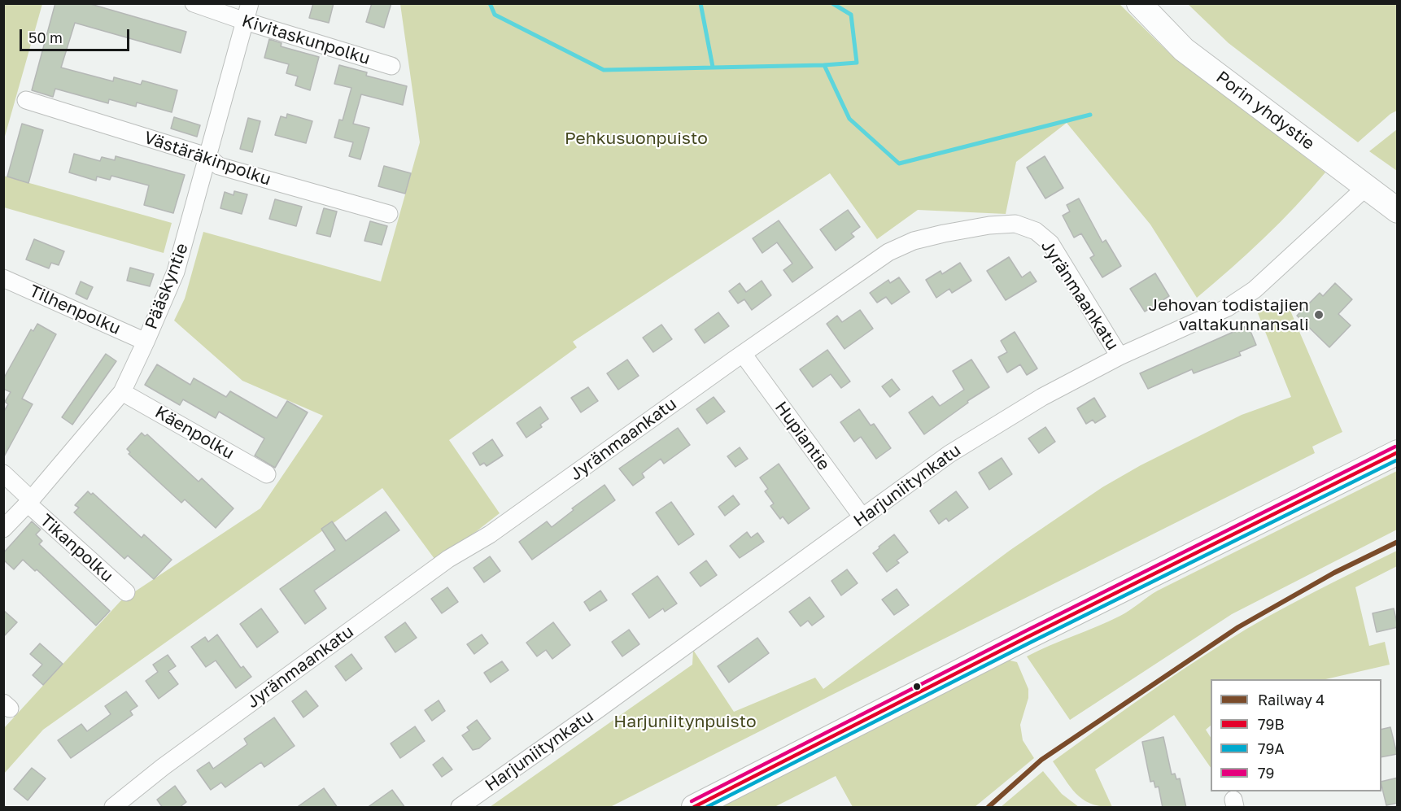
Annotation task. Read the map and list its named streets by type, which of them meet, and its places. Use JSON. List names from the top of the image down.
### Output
{
  "streets": {
    "main road": ["Porin yhdystie"],
    "street": [
      "Kivitaskunpolku",
      "Västäräkinpolku",
      "Pääskyntie",
      "Jyränmaankatu",
      "Tilhenpolku",
      "Käenpolku",
      "Hupiantie",
      "Harjuniitynkatu",
      "Tikanpolku"
    ]
  },
  "crossings": [
    ["Kivitaskunpolku", "Pääskyntie"],
    ["Porin yhdystie", "Harjuniitynkatu"],
    ["Västäräkinpolku", "Pääskyntie"],
    ["Pääskyntie", "Tilhenpolku"],
    ["Pääskyntie", "Käenpolku"],
    ["Pääskyntie", "Tikanpolku"],
    ["Jyränmaankatu", "Hupiantie"],
    ["Jyränmaankatu", "Harjuniitynkatu"],
    ["Hupiantie", "Harjuniitynkatu"]
  ],
  "parks": ["Pehkusuonpuisto", "Harjuniitynpuisto"],
  "places": ["Jehovan todistajien valtakunnansali"],
  "lines": [
    "transit line 79",
    "transit line 79B",
    "transit line 79A",
    "rail line 4"
  ],
  "legend": [
    "Railway 4",
    "79B",
    "79A",
    "79"
  ],
  "scale_bar": "50 m"
}
